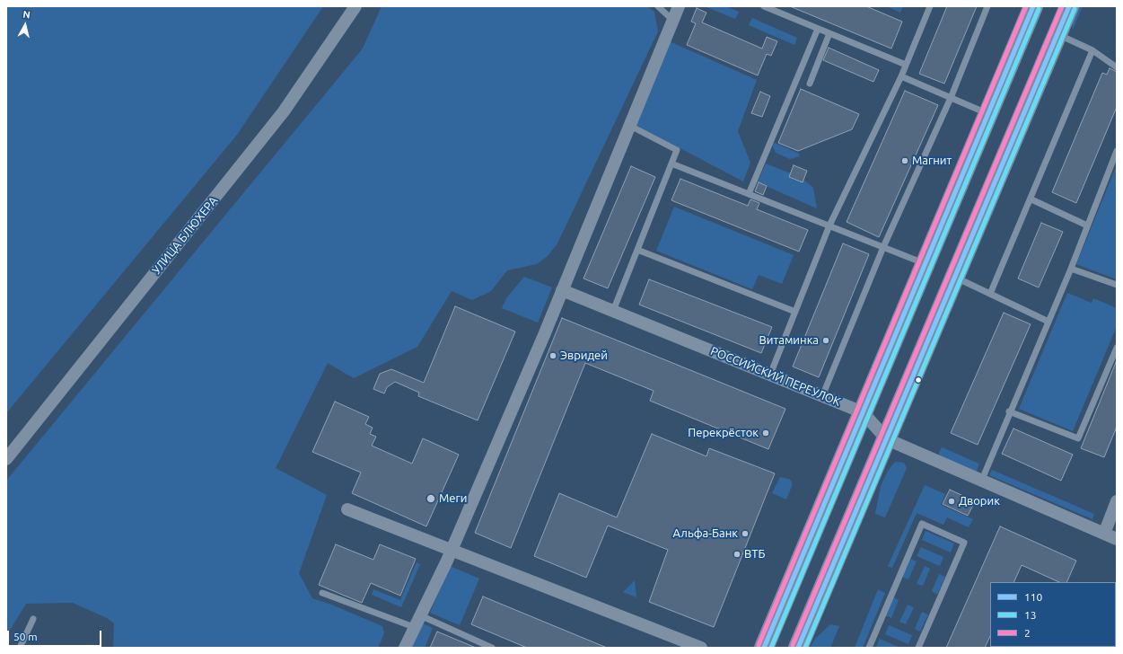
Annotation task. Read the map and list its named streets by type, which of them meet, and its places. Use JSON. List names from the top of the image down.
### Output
{
  "streets": {
    "street": ["УЛИЦА БЛЮХЕРА", "РОССИЙСКИЙ ПЕРЕУЛОК"]
  },
  "places": [
    "Магнит",
    "Витаминка",
    "Эвридей",
    "Перекрёсток",
    "Меги",
    "Дворик",
    "Альфа-Банк",
    "ВТБ"
  ],
  "lines": ["transit line 110", "transit line 2", "transit line 13"],
  "legend": ["110", "13", "2"],
  "scale_bar": "50 m",
  "north": "top"
}
